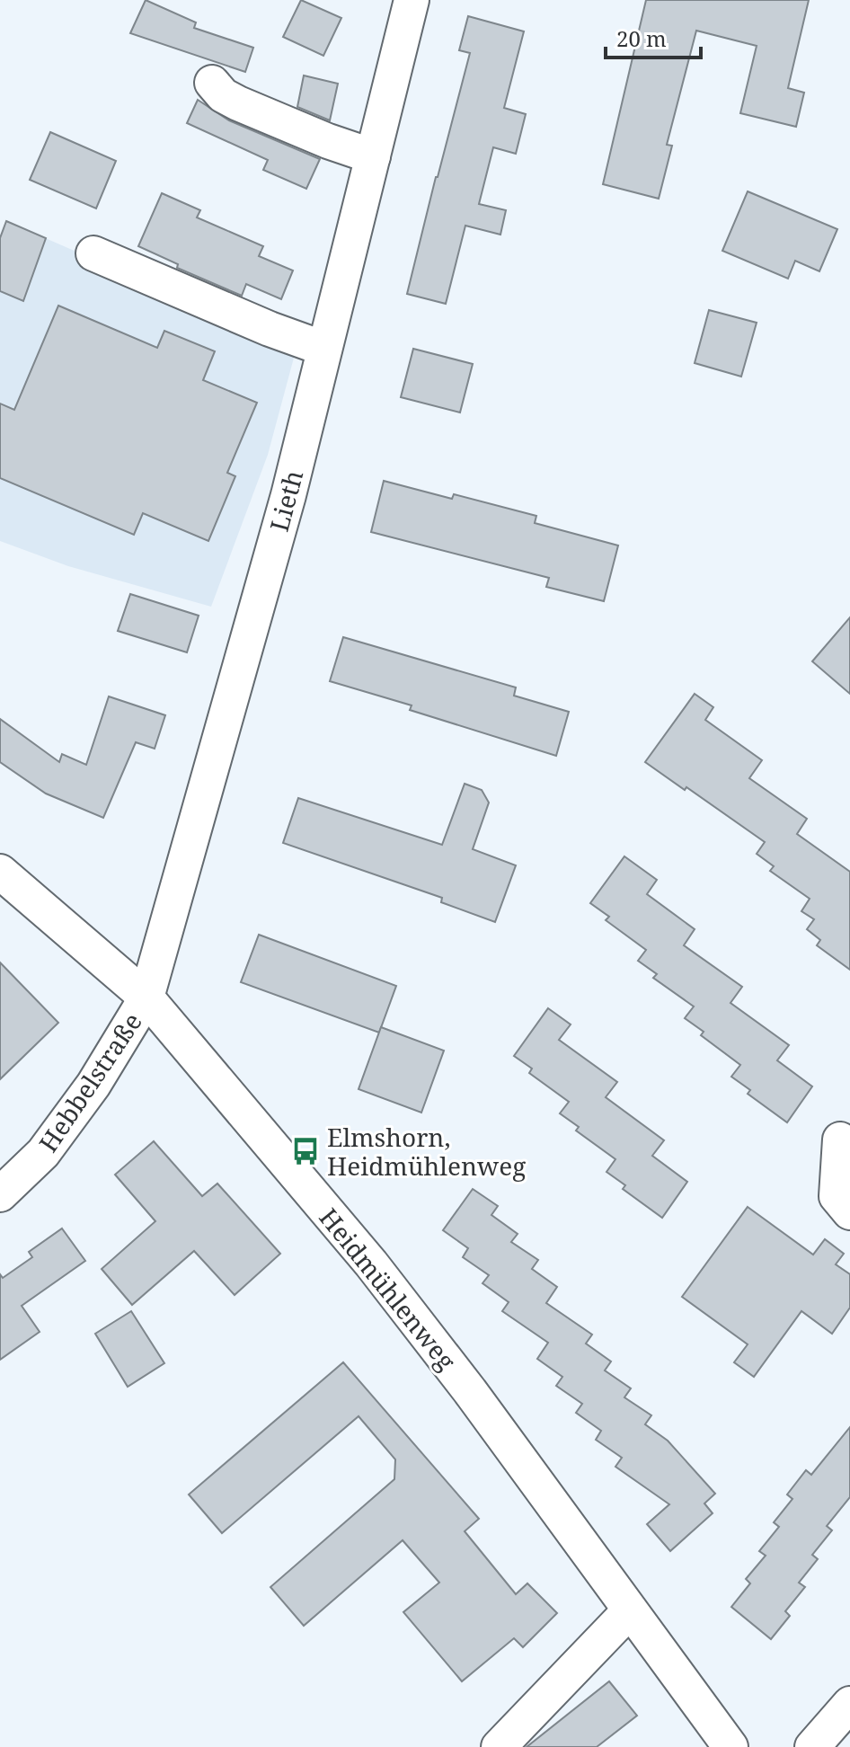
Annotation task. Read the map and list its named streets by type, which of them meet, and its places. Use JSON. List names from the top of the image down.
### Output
{
  "streets": {
    "street": ["Lieth", "Hebbelstraße", "Heidmühlenweg"]
  },
  "crossings": [
    ["Lieth", "Hebbelstraße"],
    ["Lieth", "Heidmühlenweg"],
    ["Hebbelstraße", "Heidmühlenweg"]
  ],
  "places": {
    "bus stop": ["Elmshorn, Heidmühlenweg"]
  },
  "scale_bar": "20 m"
}
